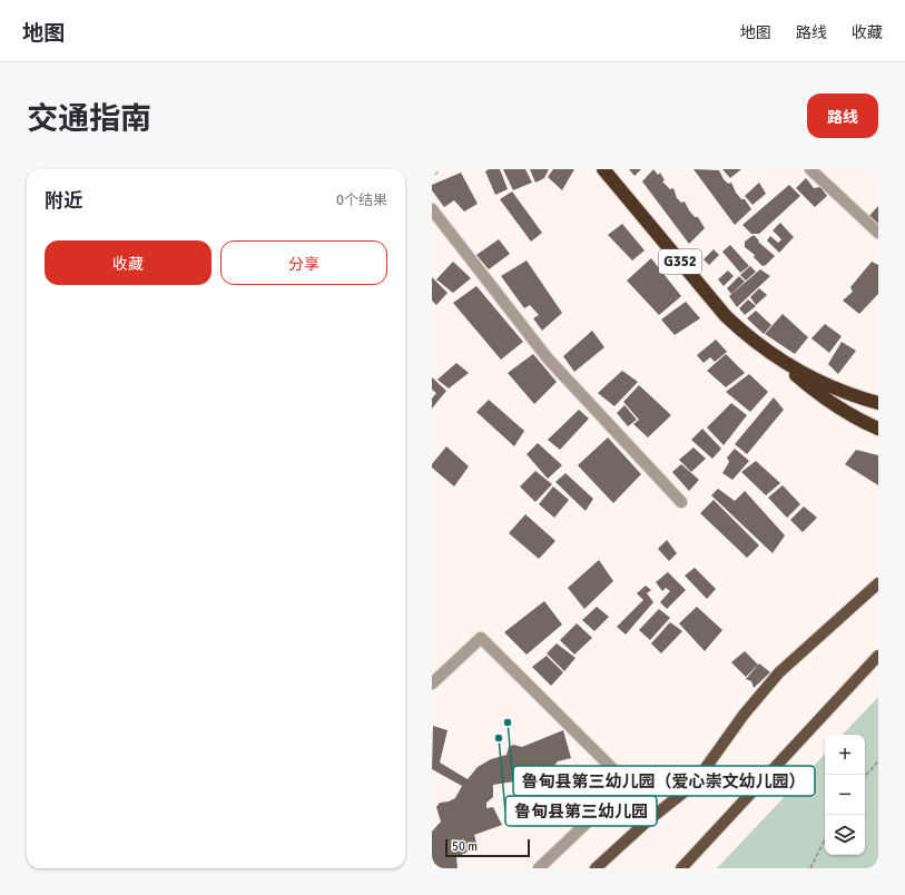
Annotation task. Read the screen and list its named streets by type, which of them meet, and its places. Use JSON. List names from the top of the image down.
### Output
{
  "streets": {
    "highway": ["G352"]
  },
  "places": ["鲁甸县第三幼儿园（爱心崇文幼儿园）", "鲁甸县第三幼儿园"],
  "scale_bar": "50 m",
  "page": {
    "header": "地图",
    "nav": ["地图", "路线", "收藏"],
    "title": "交通指南",
    "buttons": [
      "路线",
      ["收藏", "分享"]
    ],
    "heading": ["附近", "0个结果"],
    "map_buttons": ["+", "−"],
    "scale": "50 m"
  }
}
